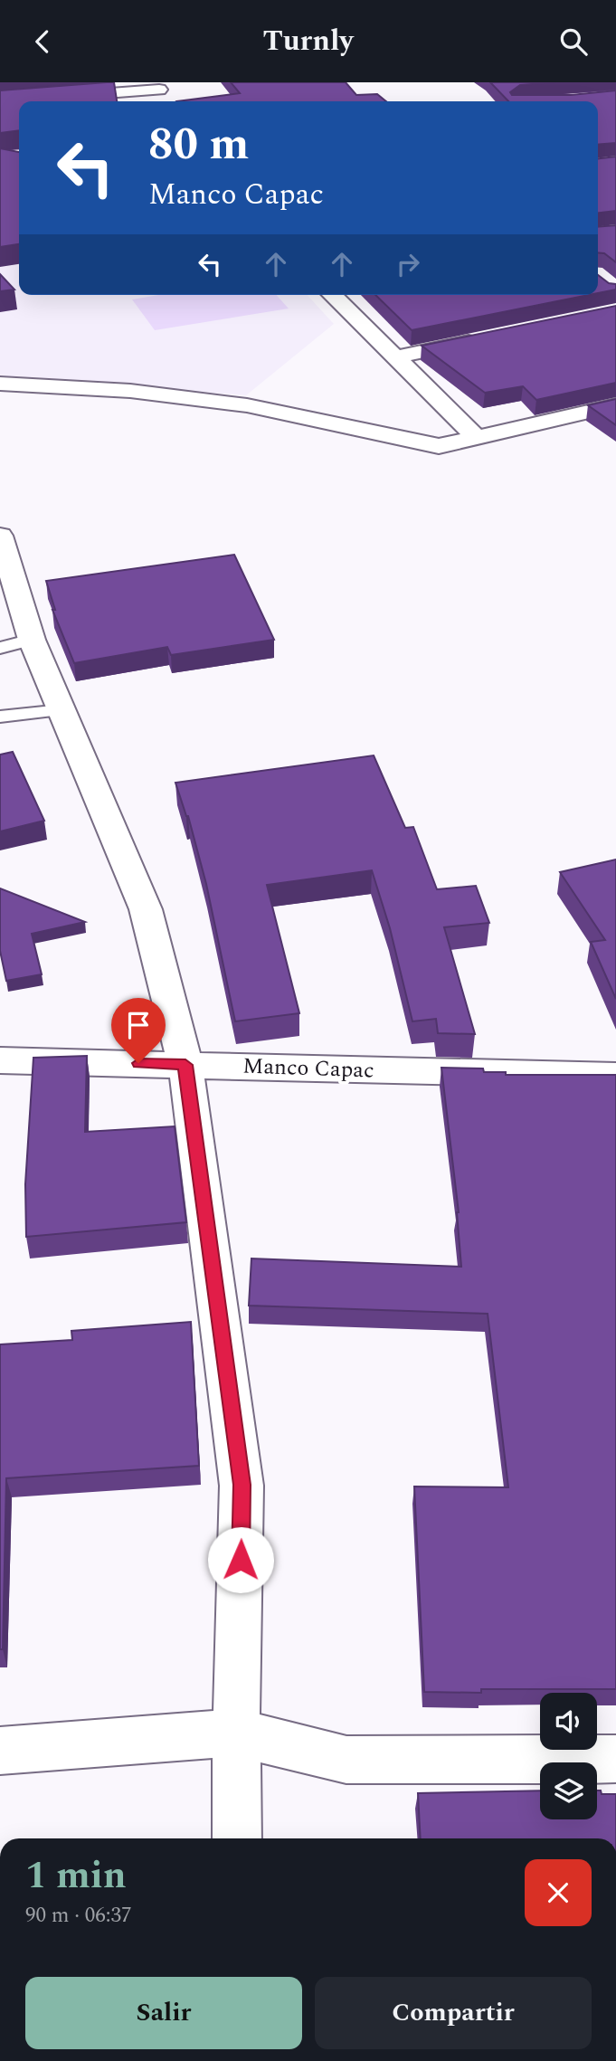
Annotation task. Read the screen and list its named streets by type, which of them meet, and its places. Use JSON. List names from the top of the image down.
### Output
{
  "streets": {
    "street": ["Manco Capac"]
  },
  "page": {
    "header": "Turnly",
    "turn": ["80 m", "Manco Capac"],
    "heading": ["1 min", "90 m · 06:37"],
    "buttons": ["Salir", "Compartir"]
  }
}
